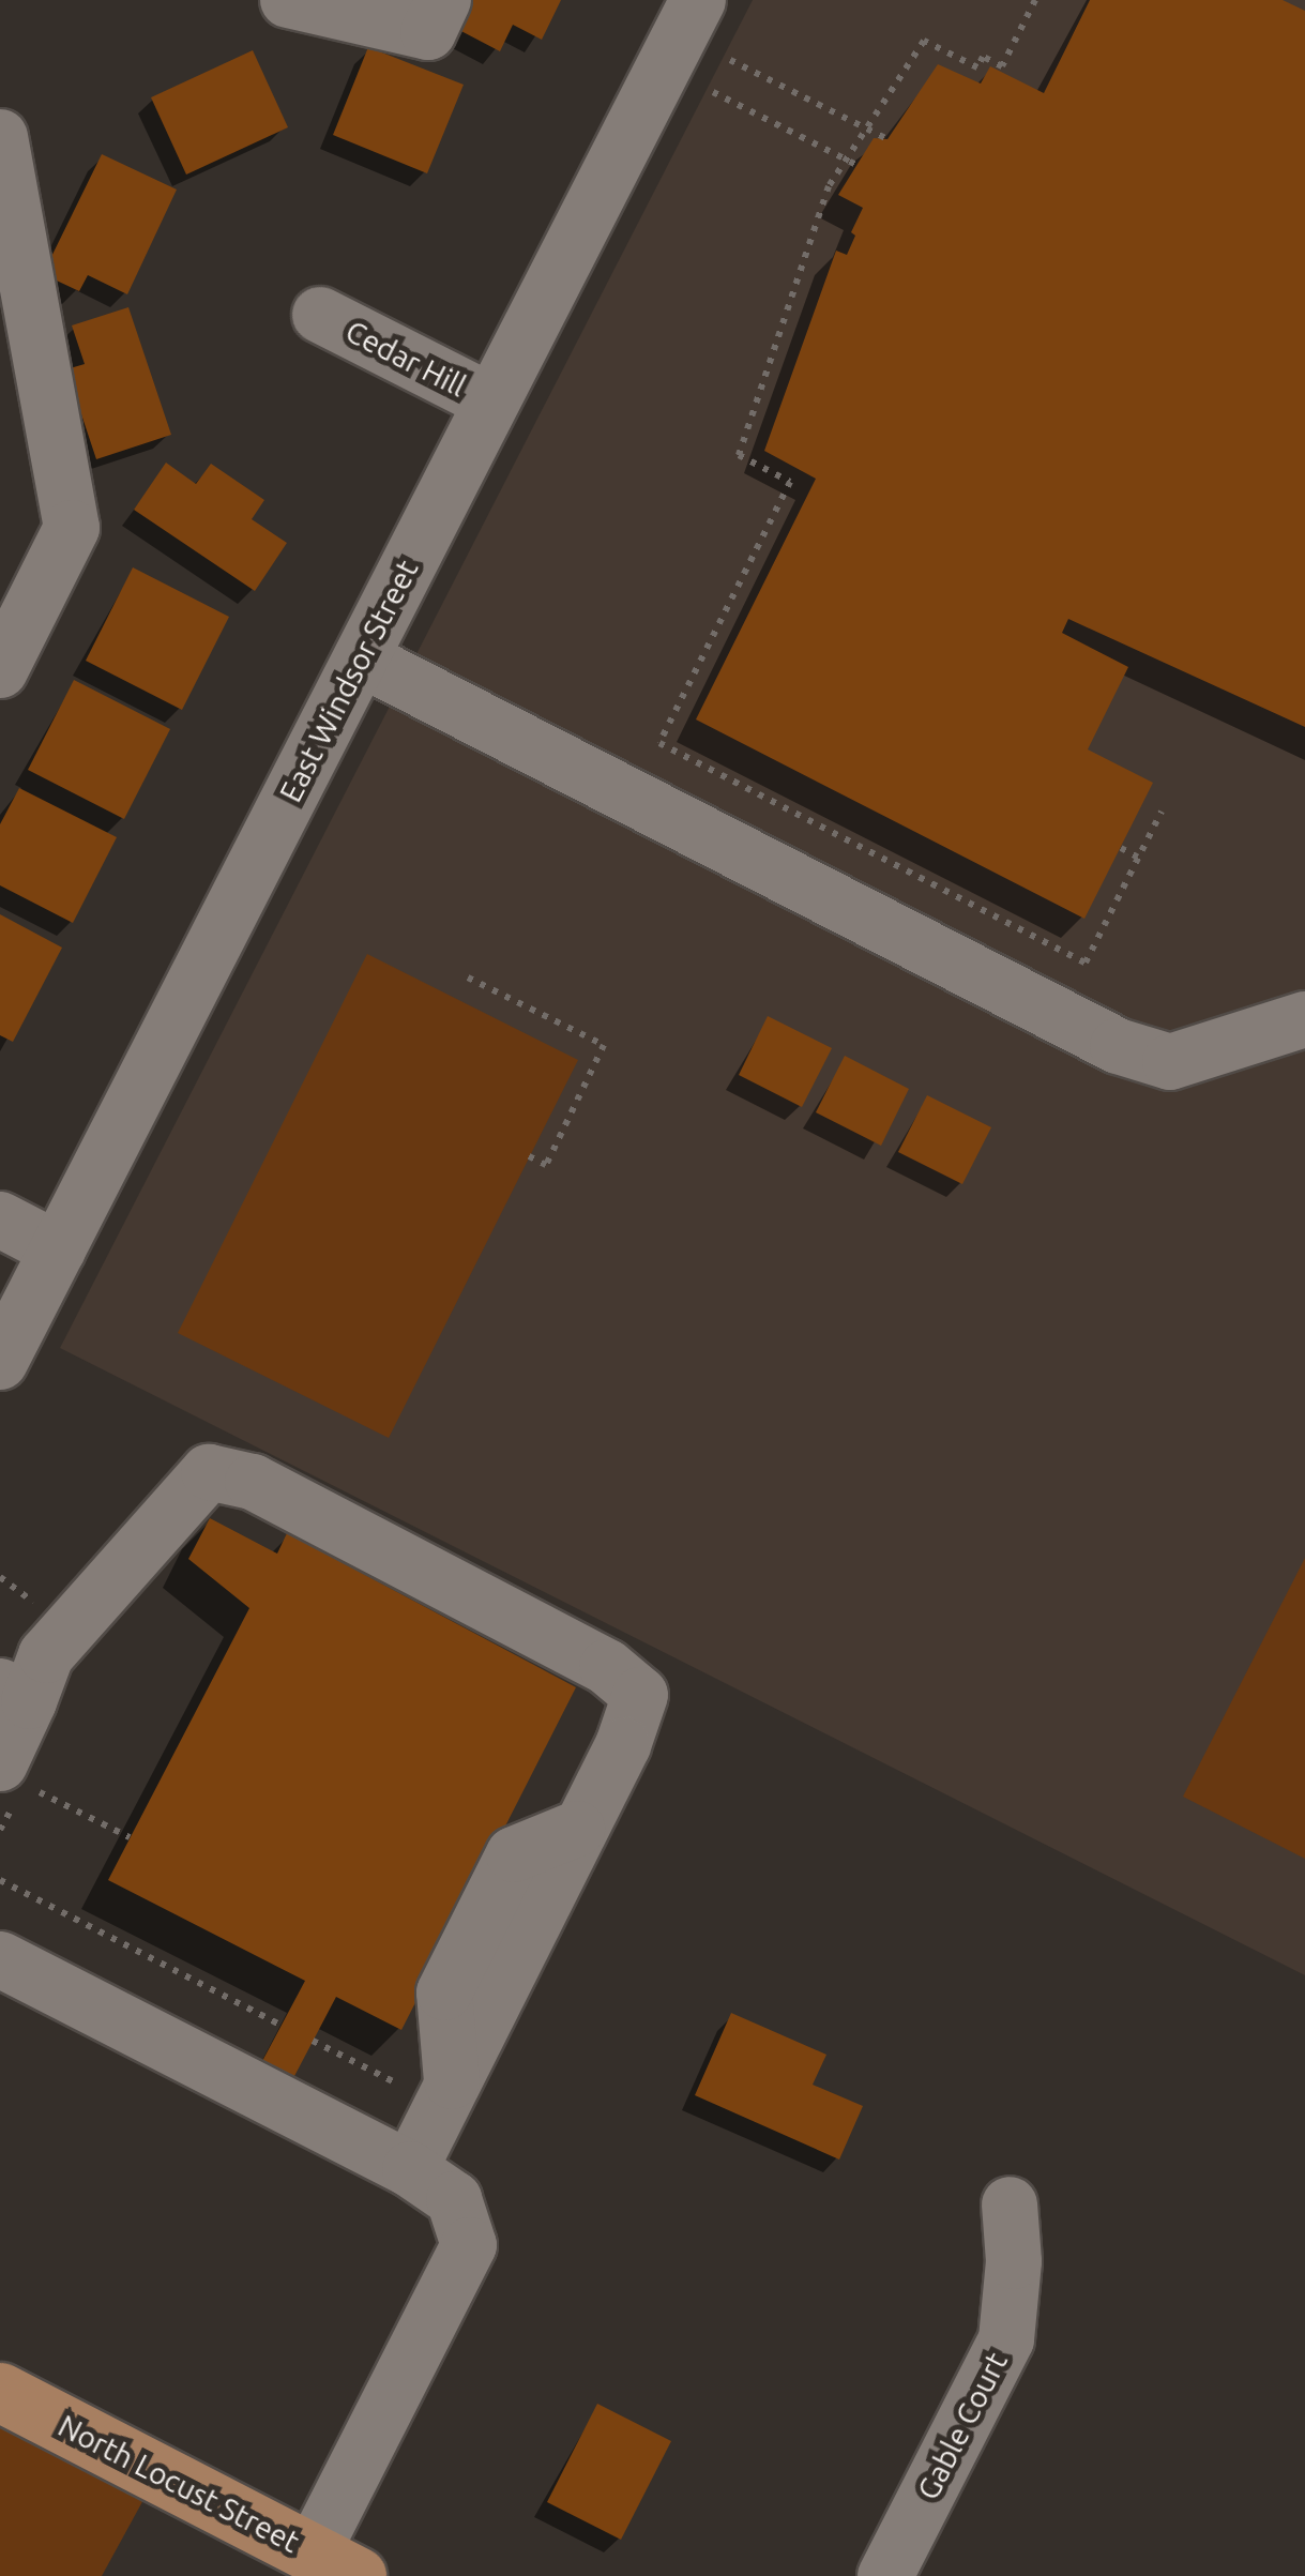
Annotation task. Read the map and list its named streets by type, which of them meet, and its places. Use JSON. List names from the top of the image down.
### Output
{
  "streets": {
    "main road": ["North Locust Street"],
    "street": ["Cedar Hill", "East Windsor Street", "Gable Court"]
  },
  "crossings": [
    ["Cedar Hill", "East Windsor Street"]
  ]
}
